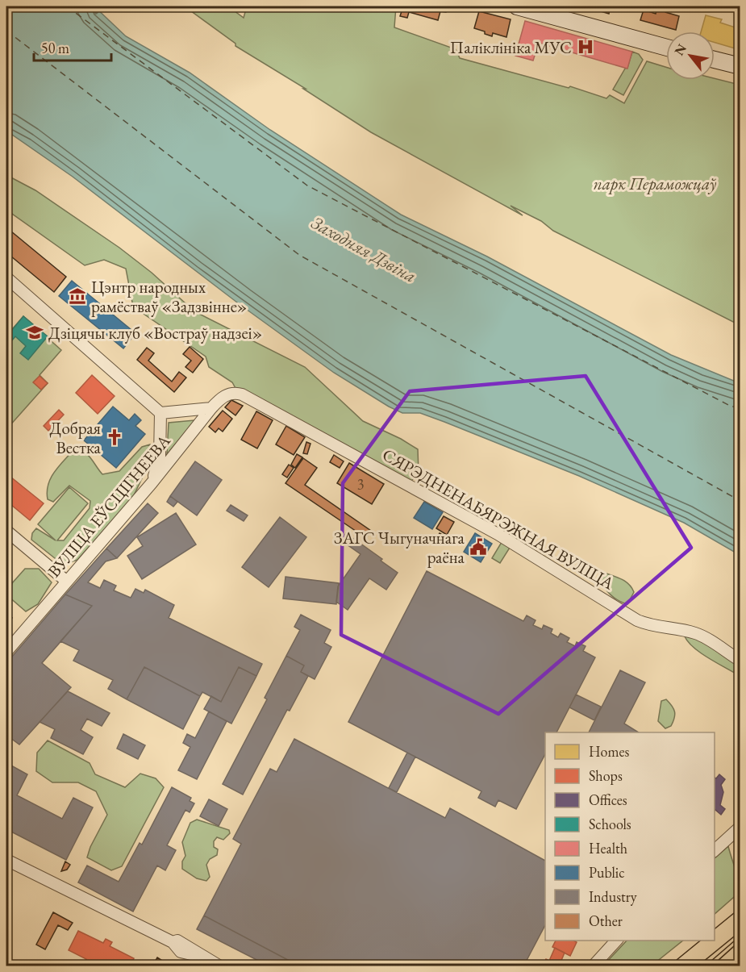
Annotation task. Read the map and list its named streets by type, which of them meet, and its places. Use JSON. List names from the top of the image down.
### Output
{
  "streets": {
    "street": ["ВУЛІЦА ЕЎСЦІГНЕЕВА", "СЯРЭДНЕНАБЯРЭЖНАЯ ВУЛІЦА"]
  },
  "crossings": [
    ["ВУЛІЦА ЕЎСЦІГНЕЕВА", "СЯРЭДНЕНАБЯРЭЖНАЯ ВУЛІЦА"]
  ],
  "water": ["Заходняя Дзвіна"],
  "parks": ["парк Пераможцаў"],
  "places": {
    "hospital": ["Паліклініка МУС"],
    "museum": ["Цэнтр народных рамёстваў «Задзвінне»"],
    "school or university": ["Дзіцячы клуб «Востраў надзеі»"],
    "church": ["Добрая Вестка"],
    "public building": ["ЗАГС Чыгуначнага раёна"]
  },
  "house_numbers": ["3"],
  "legend": [
    "Homes",
    "Shops",
    "Offices",
    "Schools",
    "Health",
    "Public",
    "Industry",
    "Other"
  ],
  "scale_bar": "50 m",
  "north": "top left"
}
